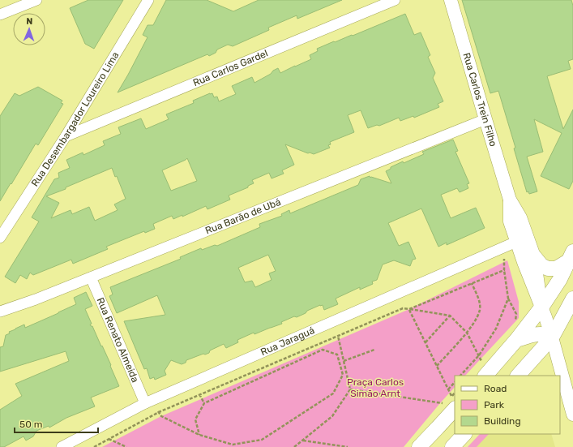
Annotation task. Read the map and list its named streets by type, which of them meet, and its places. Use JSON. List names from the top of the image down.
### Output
{
  "streets": {
    "street": [
      "Rua Carlos Gardel",
      "Rua Carlos Trein Filho",
      "Rua Desembargador Loureiro Lima",
      "Rua Barão de Ubá",
      "Rua Renato Almeida",
      "Rua Jaraguá"
    ]
  },
  "crossings": [
    ["Rua Carlos Gardel", "Rua Desembargador Loureiro Lima"],
    ["Rua Carlos Trein Filho", "Rua Barão de Ubá"],
    ["Rua Carlos Trein Filho", "Rua Jaraguá"],
    ["Rua Barão de Ubá", "Rua Renato Almeida"],
    ["Rua Renato Almeida", "Rua Jaraguá"]
  ],
  "parks": ["Praça Carlos Simão Arnt"],
  "legend": ["Road", "Park", "Building"],
  "scale_bar": "50 m",
  "north": "top"
}
